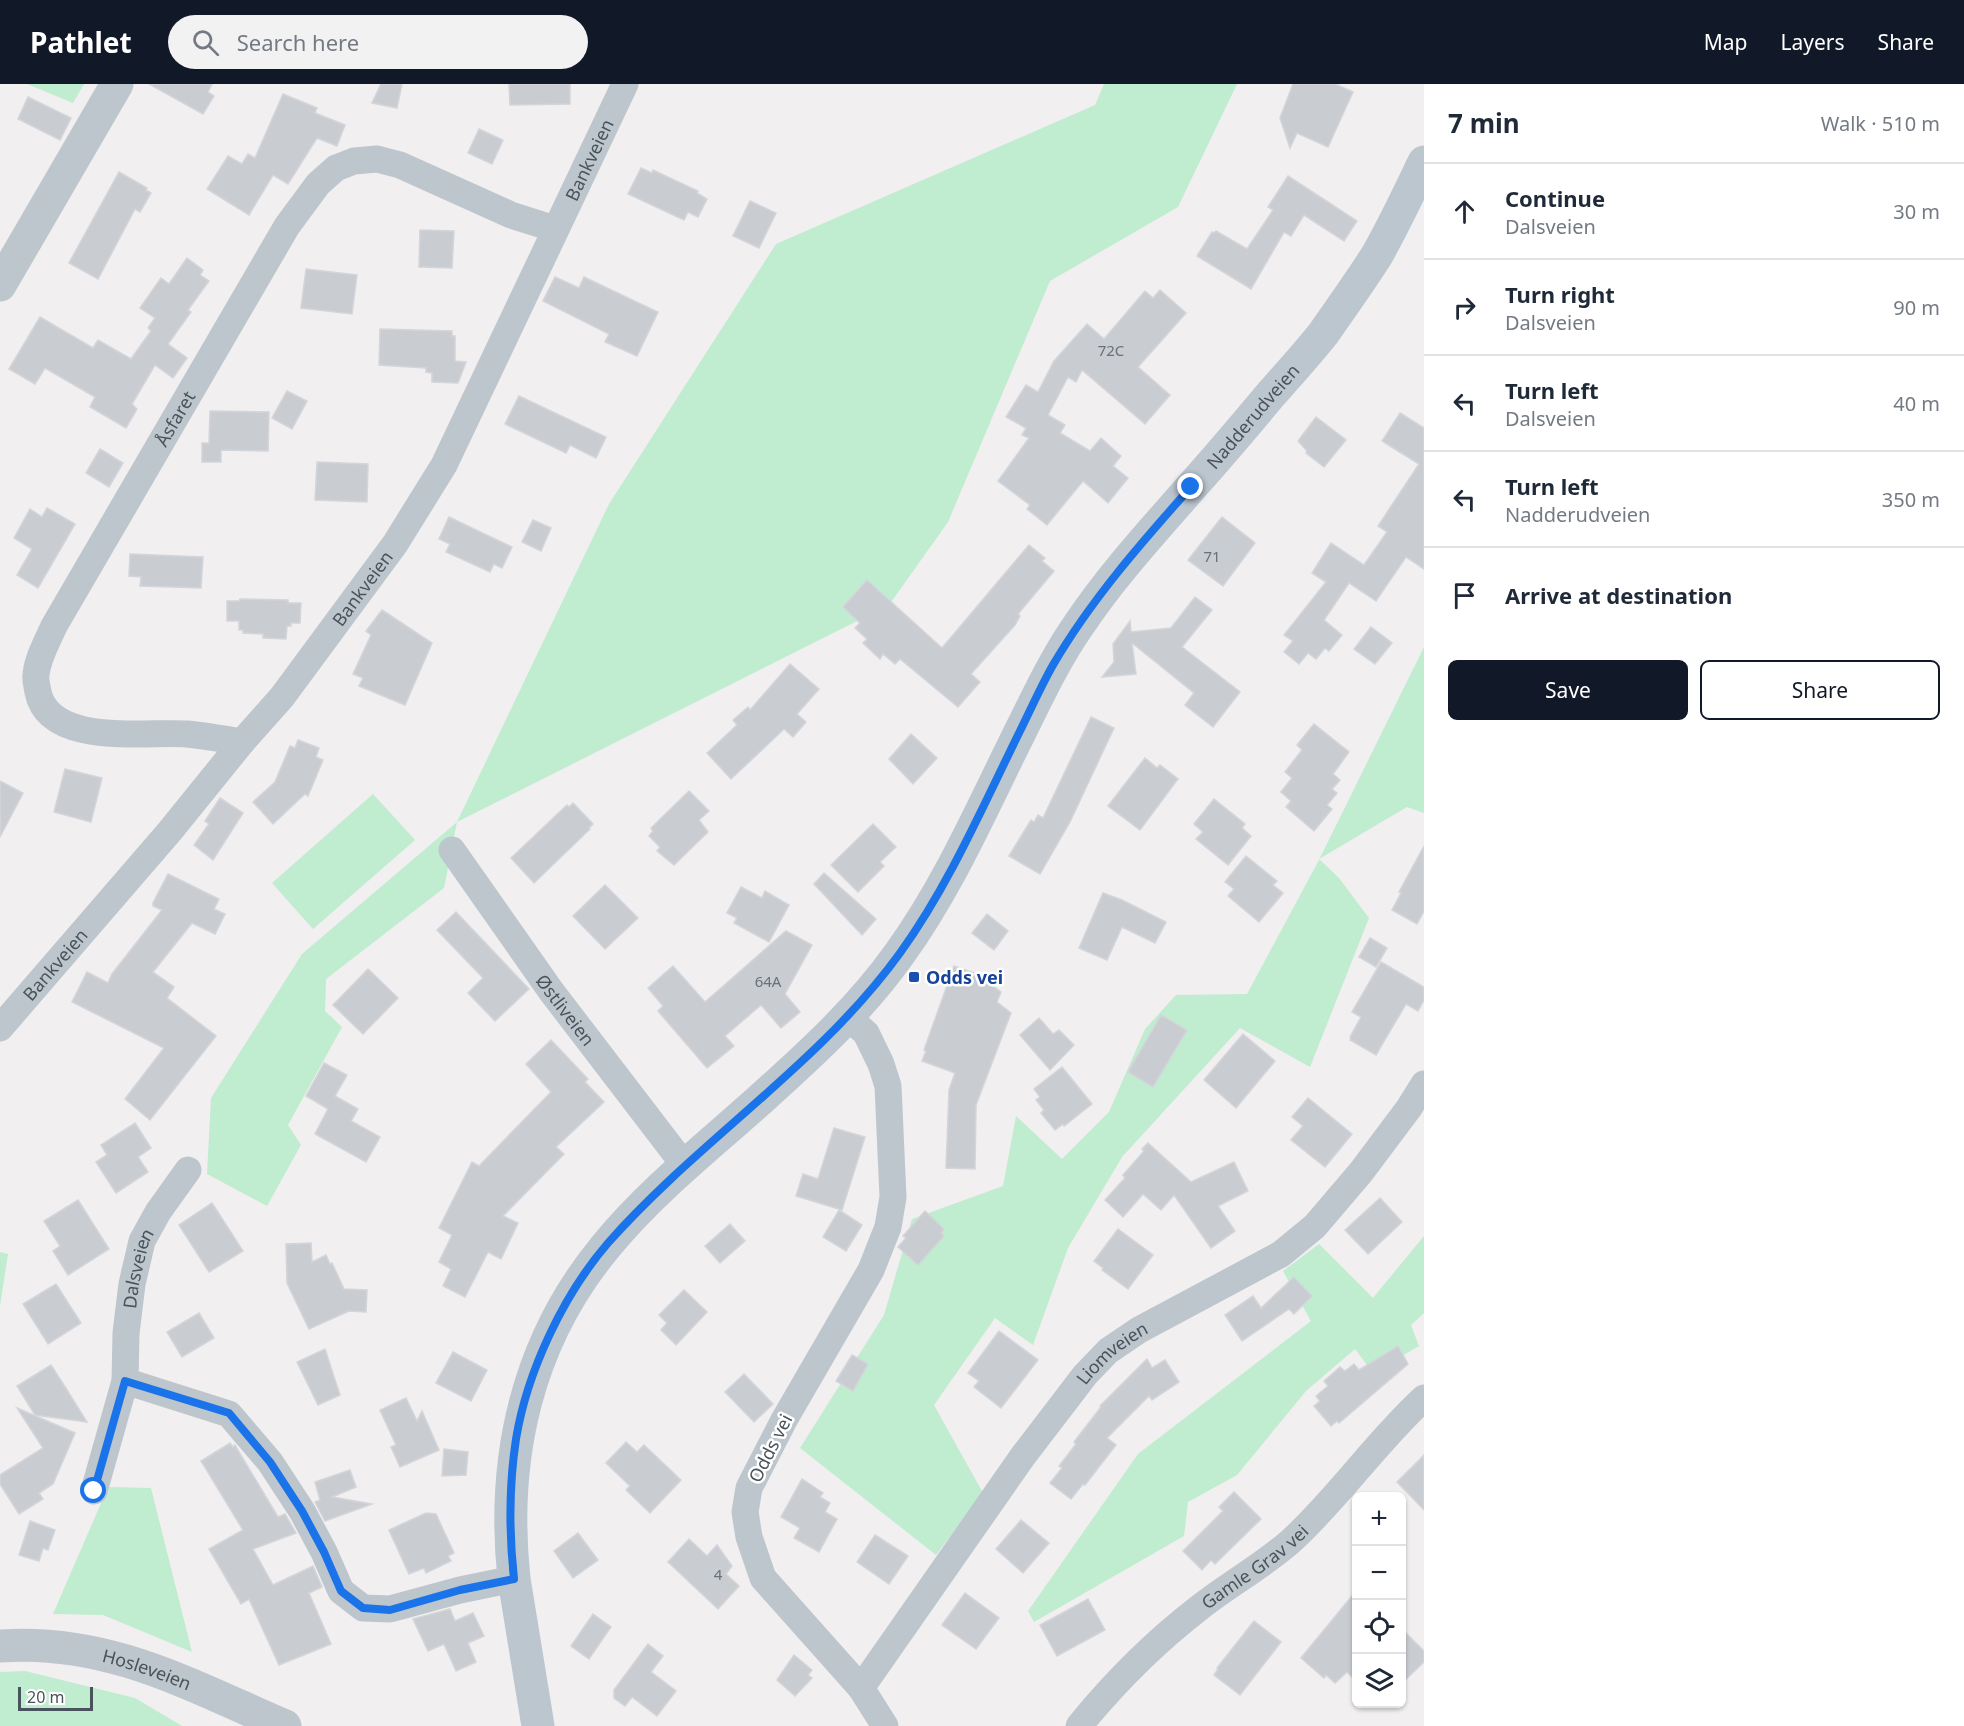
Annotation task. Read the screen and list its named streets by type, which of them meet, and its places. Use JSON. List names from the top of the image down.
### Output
{
  "streets": {
    "main road": ["Nadderudveien"],
    "street": [
      "Bankveien",
      "Åsfaret",
      "Østliveien",
      "Dalsveien",
      "Liomveien",
      "Odds vei",
      "Gamle Grav vei",
      "Hosleveien"
    ]
  },
  "crossings": [
    ["Bankveien", "Åsfaret"],
    ["Nadderudveien", "Østliveien"],
    ["Nadderudveien", "Odds vei"],
    ["Liomveien", "Odds vei"]
  ],
  "places": {
    "transit": ["Odds vei"]
  },
  "house_numbers": [
    "72C",
    "71",
    "64A",
    "4"
  ],
  "scale_bar": "20 m",
  "page": {
    "header": "Pathlet",
    "search": "Search here",
    "nav": ["Map", "Layers", "Share"],
    "heading": ["7 min", "Walk · 510 m"],
    "list": [
      ["Continue", "Dalsveien", "30 m"],
      ["Turn right", "Dalsveien", "90 m"],
      ["Turn left", "Dalsveien", "40 m"],
      ["Turn left", "Nadderudveien", "350 m"],
      "Arrive at destination"
    ],
    "buttons": ["Save", "Share"],
    "map_buttons": ["+", "−"],
    "scale": "20 m"
  }
}
